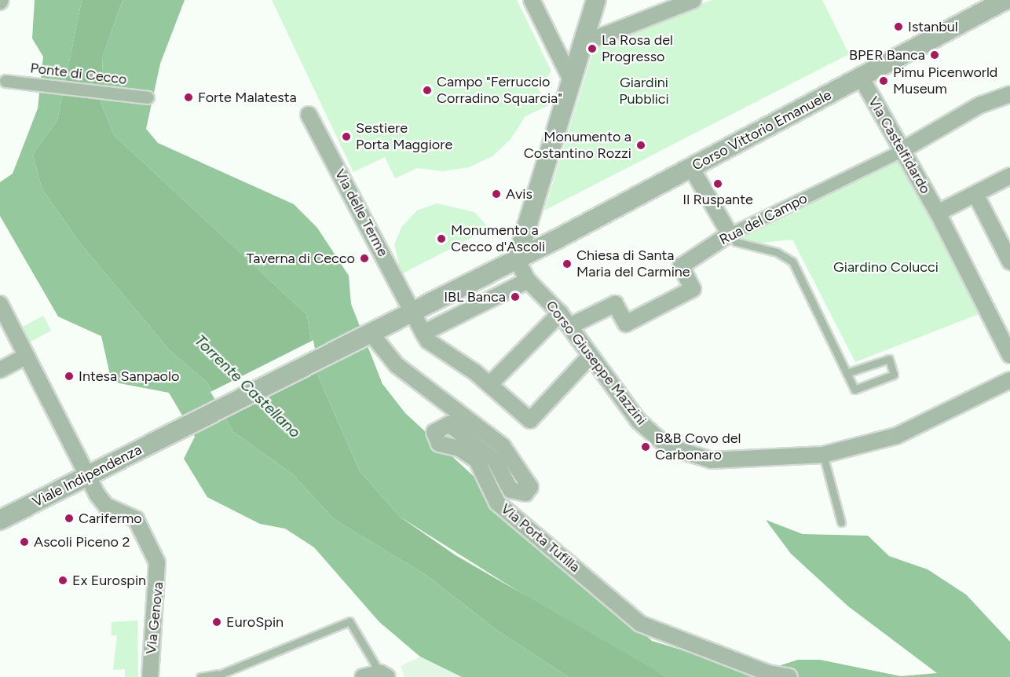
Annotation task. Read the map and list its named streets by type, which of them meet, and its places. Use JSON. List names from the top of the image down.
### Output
{
  "streets": {
    "street": [
      "Ponte di Cecco",
      "Corso Vittorio Emanuele",
      "Via Castelfidardo",
      "Via delle Terme",
      "Rua del Campo",
      "Corso Giuseppe Mazzini",
      "Viale Indipendenza",
      "Via Porta Tufilla",
      "Via Genova"
    ]
  },
  "crossings": [
    ["Corso Vittorio Emanuele", "Via Castelfidardo"],
    ["Corso Vittorio Emanuele", "Via delle Terme"],
    ["Corso Vittorio Emanuele", "Corso Giuseppe Mazzini"],
    ["Corso Vittorio Emanuele", "Viale Indipendenza"],
    ["Corso Vittorio Emanuele", "Via Porta Tufilla"],
    ["Via Castelfidardo", "Rua del Campo"],
    ["Via delle Terme", "Corso Giuseppe Mazzini"],
    ["Rua del Campo", "Corso Giuseppe Mazzini"],
    ["Viale Indipendenza", "Via Porta Tufilla"],
    ["Viale Indipendenza", "Via Genova"]
  ],
  "water": ["Torrente Castellano"],
  "parks": ["Giardini Pubblici", "Giardino Colucci"],
  "places": [
    "Istanbul",
    "La Rosa del Progresso",
    "BPER Banca",
    "Pimu Picenworld Museum",
    "Campo \"Ferruccio Corradino Squarcia\"",
    "Forte Malatesta",
    "Sestiere Porta Maggiore",
    "Monumento a Costantino Rozzi",
    "Il Ruspante",
    "Avis",
    "Monumento a Cecco d'Ascoli",
    "Taverna di Cecco",
    "Chiesa di Santa Maria del Carmine",
    "IBL Banca",
    "Intesa Sanpaolo",
    "B&B Covo del Carbonaro",
    "Carifermo",
    "Ascoli Piceno 2",
    "Ex Eurospin",
    "EuroSpin"
  ]
}
